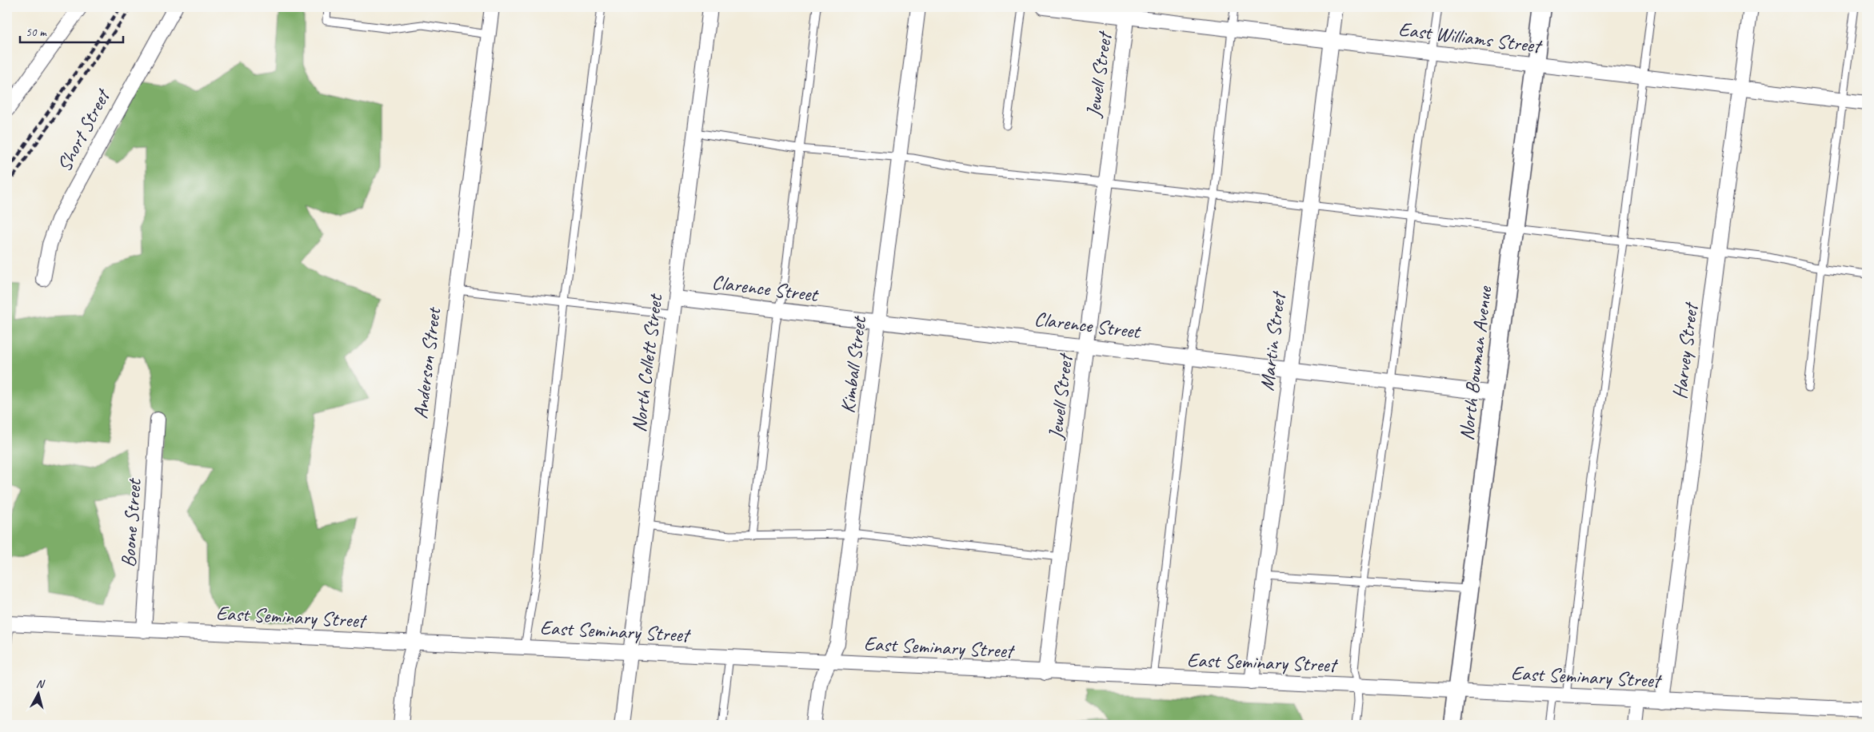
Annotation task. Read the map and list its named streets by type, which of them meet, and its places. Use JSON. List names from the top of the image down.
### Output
{
  "streets": {
    "street": [
      "East Williams Street",
      "Jewell Street",
      "Short Street",
      "Clarence Street",
      "Martin Street",
      "Harvey Street",
      "Anderson Street",
      "North Collett Street",
      "North Bowman Avenue",
      "Kimball Street",
      "Boone Street",
      "East Seminary Street"
    ]
  },
  "crossings": [
    ["East Williams Street", "Jewell Street"],
    ["East Williams Street", "Martin Street"],
    ["East Williams Street", "Harvey Street"],
    ["East Williams Street", "North Bowman Avenue"],
    ["Jewell Street", "Clarence Street"],
    ["Jewell Street", "East Seminary Street"],
    ["Clarence Street", "Martin Street"],
    ["Clarence Street", "North Collett Street"],
    ["Clarence Street", "North Bowman Avenue"],
    ["Clarence Street", "Kimball Street"],
    ["Martin Street", "East Seminary Street"],
    ["Harvey Street", "East Seminary Street"],
    ["Anderson Street", "East Seminary Street"],
    ["North Collett Street", "East Seminary Street"],
    ["North Bowman Avenue", "East Seminary Street"],
    ["Kimball Street", "East Seminary Street"],
    ["Boone Street", "East Seminary Street"]
  ],
  "scale_bar": "50 m",
  "north": "top"
}
